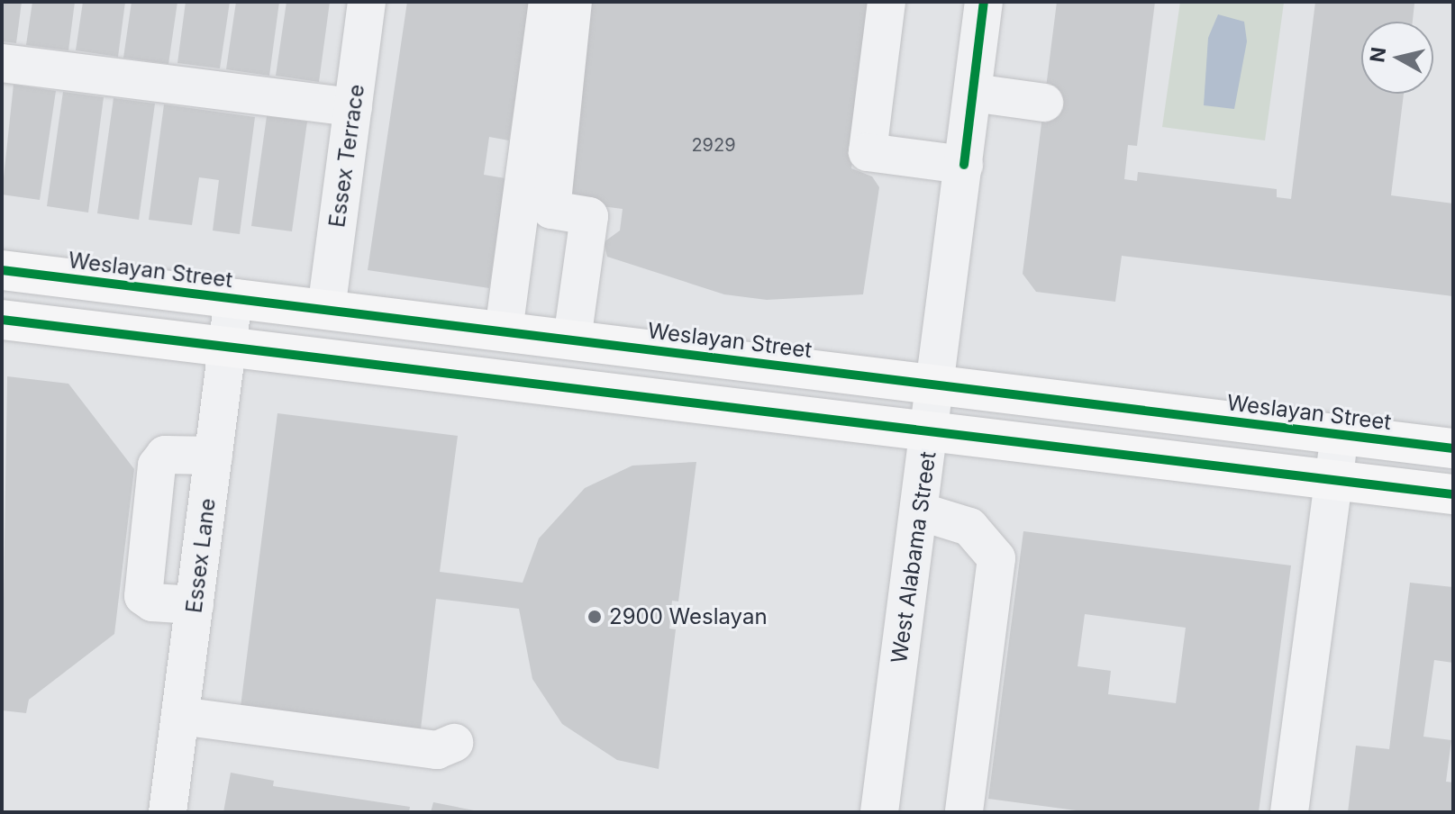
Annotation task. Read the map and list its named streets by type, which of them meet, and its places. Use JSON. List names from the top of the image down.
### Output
{
  "streets": {
    "main road": ["Weslayan Street"],
    "street": ["Essex Terrace", "Essex Lane", "West Alabama Street"]
  },
  "crossings": [
    ["Essex Terrace", "Weslayan Street"],
    ["Weslayan Street", "Essex Lane"],
    ["Weslayan Street", "West Alabama Street"]
  ],
  "places": ["2900 Weslayan"],
  "house_numbers": ["2929"],
  "north": "left"
}
